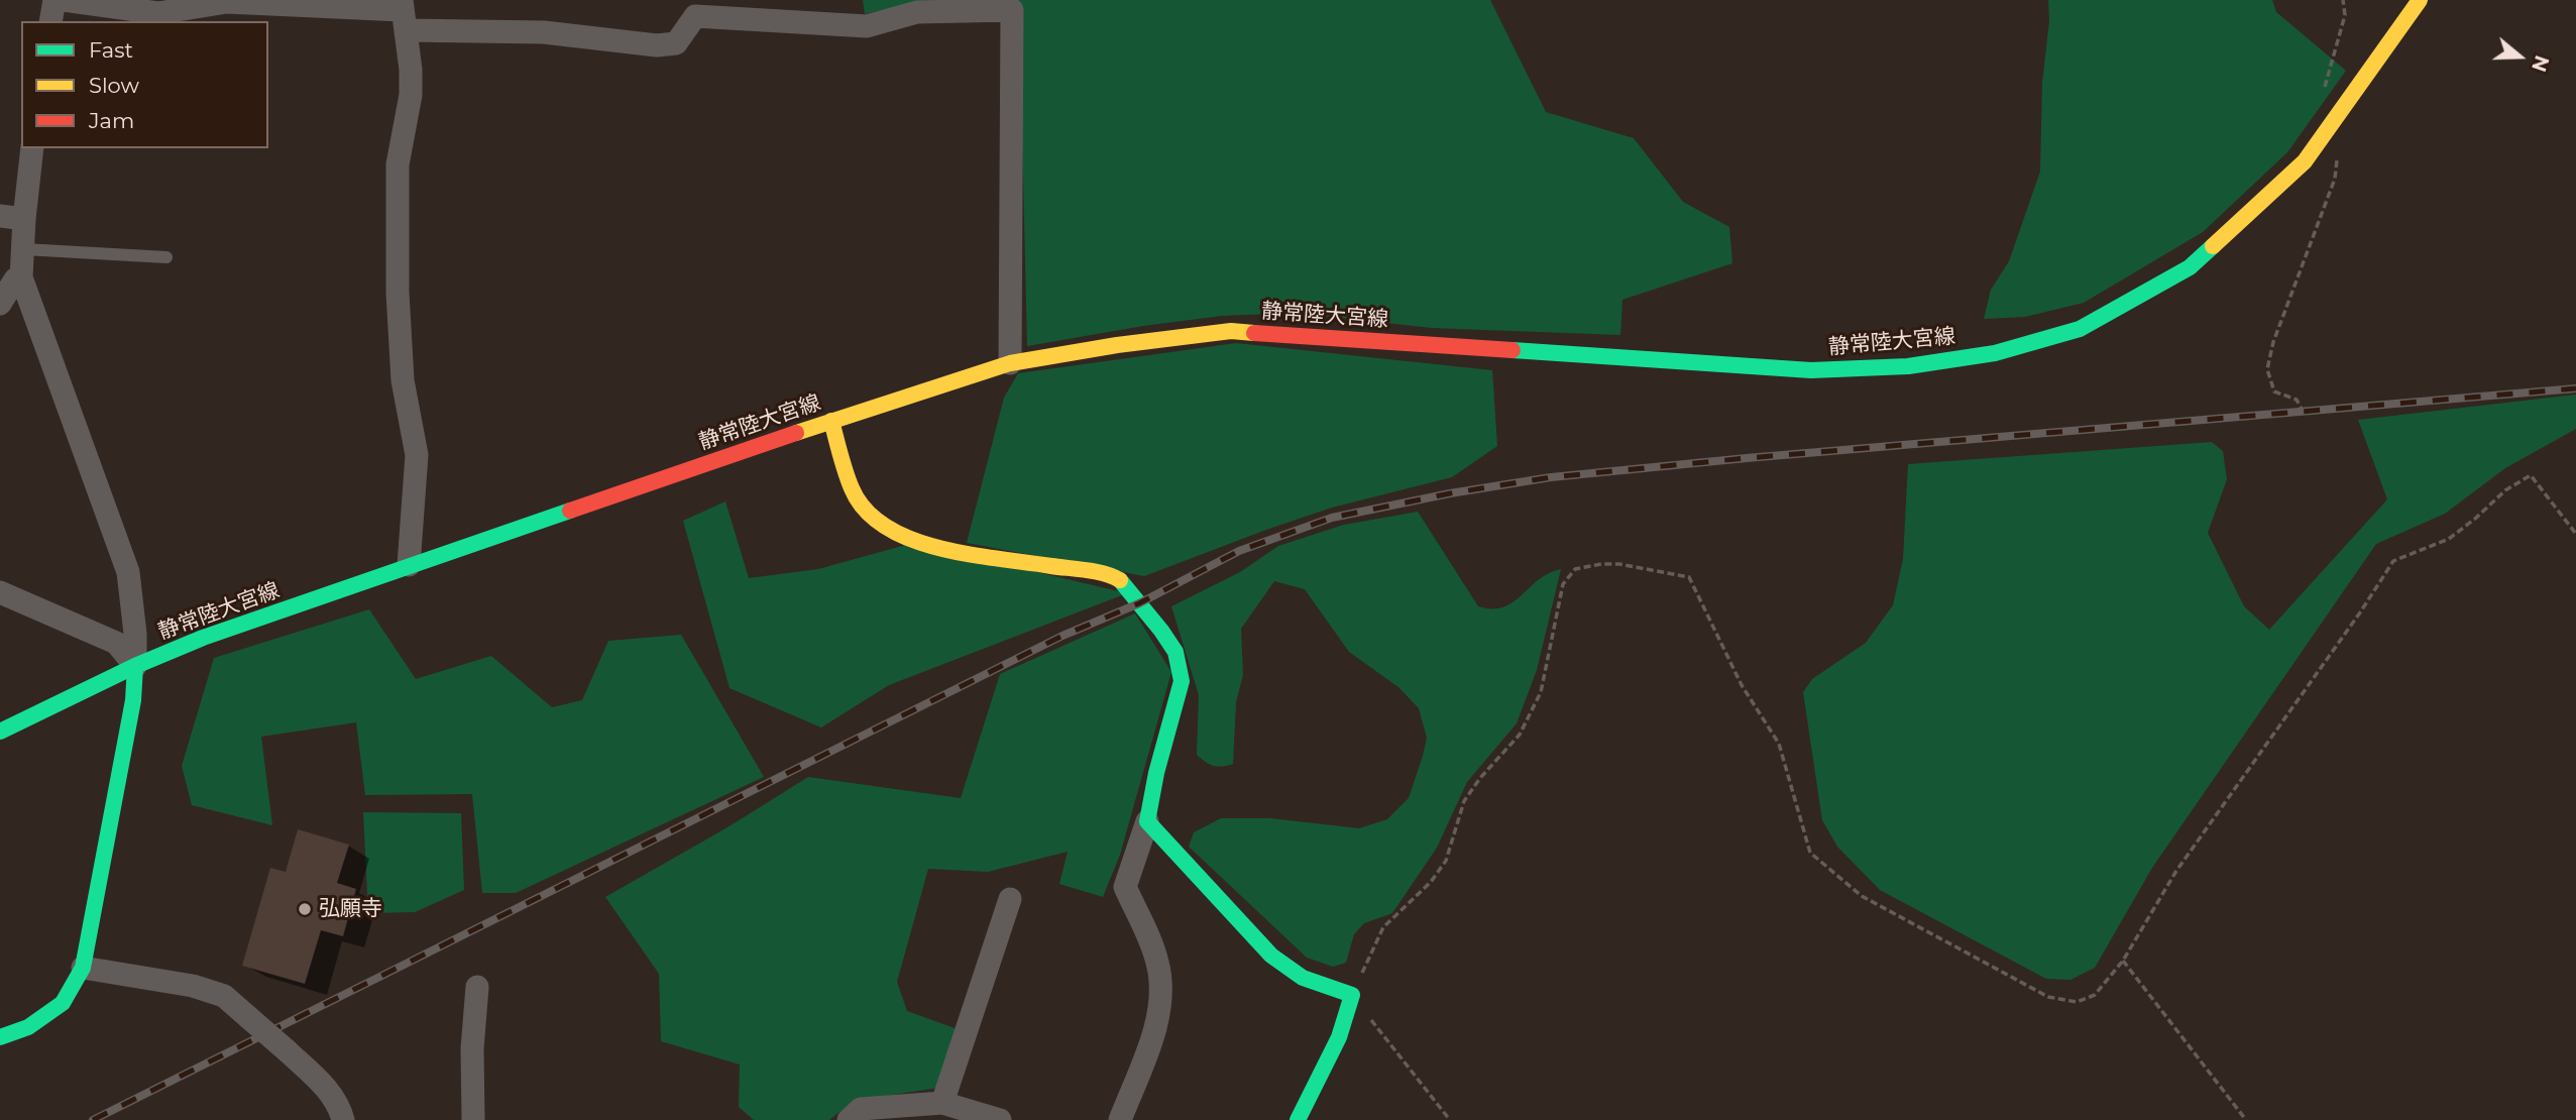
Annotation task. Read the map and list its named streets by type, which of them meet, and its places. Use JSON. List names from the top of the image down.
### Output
{
  "streets": {
    "main road": ["静常陸大宮線"]
  },
  "places": ["弘願寺"],
  "legend": ["Fast", "Slow", "Jam"],
  "north": "right"
}
